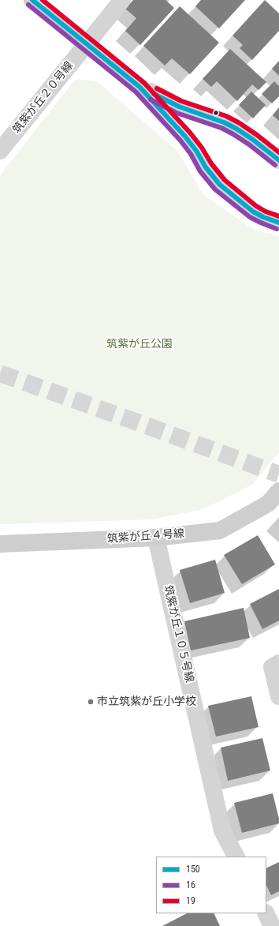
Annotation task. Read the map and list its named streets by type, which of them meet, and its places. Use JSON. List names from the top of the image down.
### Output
{
  "streets": {
    "street": ["筑紫が丘２０号線", "筑紫が丘４号線", "筑紫が丘１０５号線"]
  },
  "crossings": [
    ["筑紫が丘４号線", "筑紫が丘１０５号線"]
  ],
  "parks": ["筑紫が丘公園"],
  "places": ["市立筑紫が丘小学校"],
  "lines": ["transit line 150", "transit line 19", "transit line 16"],
  "legend": ["150", "16", "19"]
}
